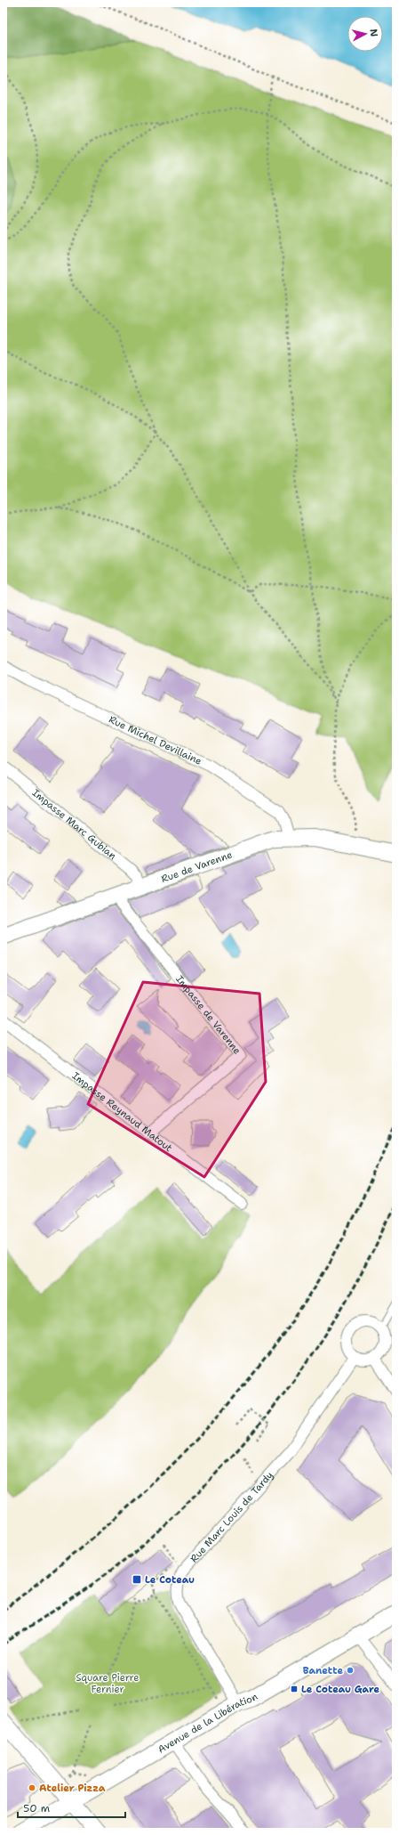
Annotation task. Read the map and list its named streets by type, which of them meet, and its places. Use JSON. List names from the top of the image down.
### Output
{
  "streets": {
    "street": [
      "Rue Michel Devillaine",
      "Impasse Marc Gubian",
      "Rue de Varenne",
      "Impasse de Varenne",
      "Impasse Reynaud Matout",
      "Rue Marc Louis de Tardy",
      "Avenue de la Libération"
    ]
  },
  "crossings": [
    ["Rue Michel Devillaine", "Rue de Varenne"],
    ["Impasse Marc Gubian", "Rue de Varenne"],
    ["Rue de Varenne", "Impasse de Varenne"],
    ["Impasse de Varenne", "Impasse Reynaud Matout"],
    ["Rue Marc Louis de Tardy", "Avenue de la Libération"]
  ],
  "parks": ["Square Pierre Fernier"],
  "places": {
    "transit": ["Le Coteau", "Le Coteau Gare"],
    "other": ["Banette", "Atelier Pizza"]
  },
  "scale_bar": "50 m",
  "north": "right"
}
